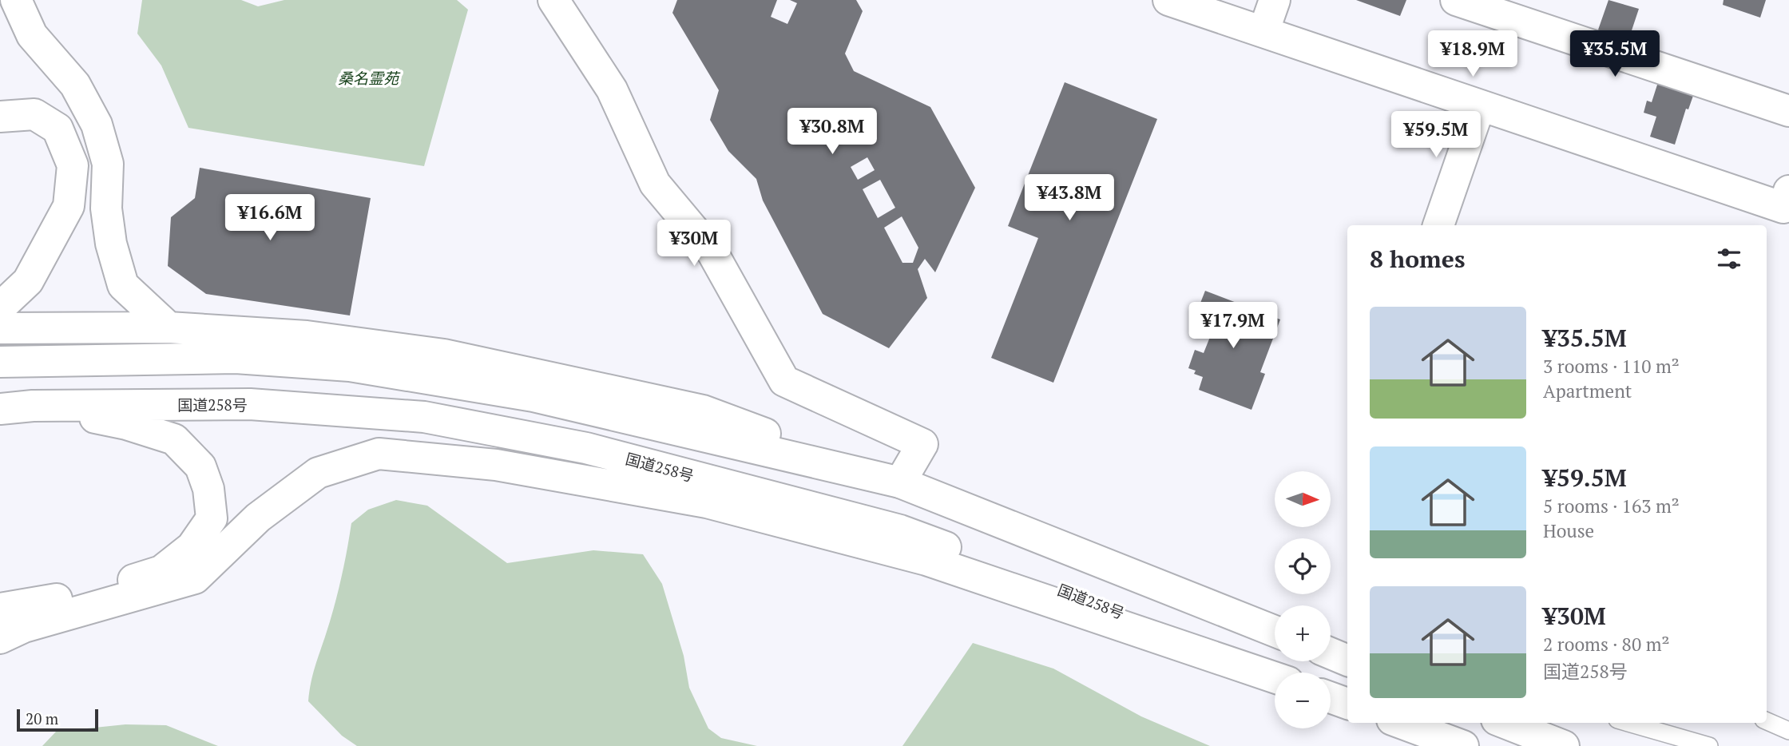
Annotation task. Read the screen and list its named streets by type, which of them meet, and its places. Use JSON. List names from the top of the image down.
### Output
{
  "streets": {
    "main road": ["国道258号"]
  },
  "parks": ["桑名霊苑"],
  "scale_bar": "20 m",
  "north": "right",
  "page": {
    "price": [
      "¥18.9M",
      "¥35.5M",
      "¥30.8M",
      "¥59.5M",
      "¥43.8M",
      "¥16.6M",
      "¥30M",
      "¥17.9M"
    ],
    "heading": "8 homes",
    "list": [
      {
        "name": "¥35.5M",
        "note": "3 rooms · 110 m² · Apartment"
      },
      {
        "name": "¥59.5M",
        "note": "5 rooms · 163 m² · House"
      },
      {
        "name": "¥30M",
        "note": "2 rooms · 80 m² · 国道258号"
      }
    ],
    "map_buttons": ["+", "−"],
    "scale": "20 m"
  }
}
